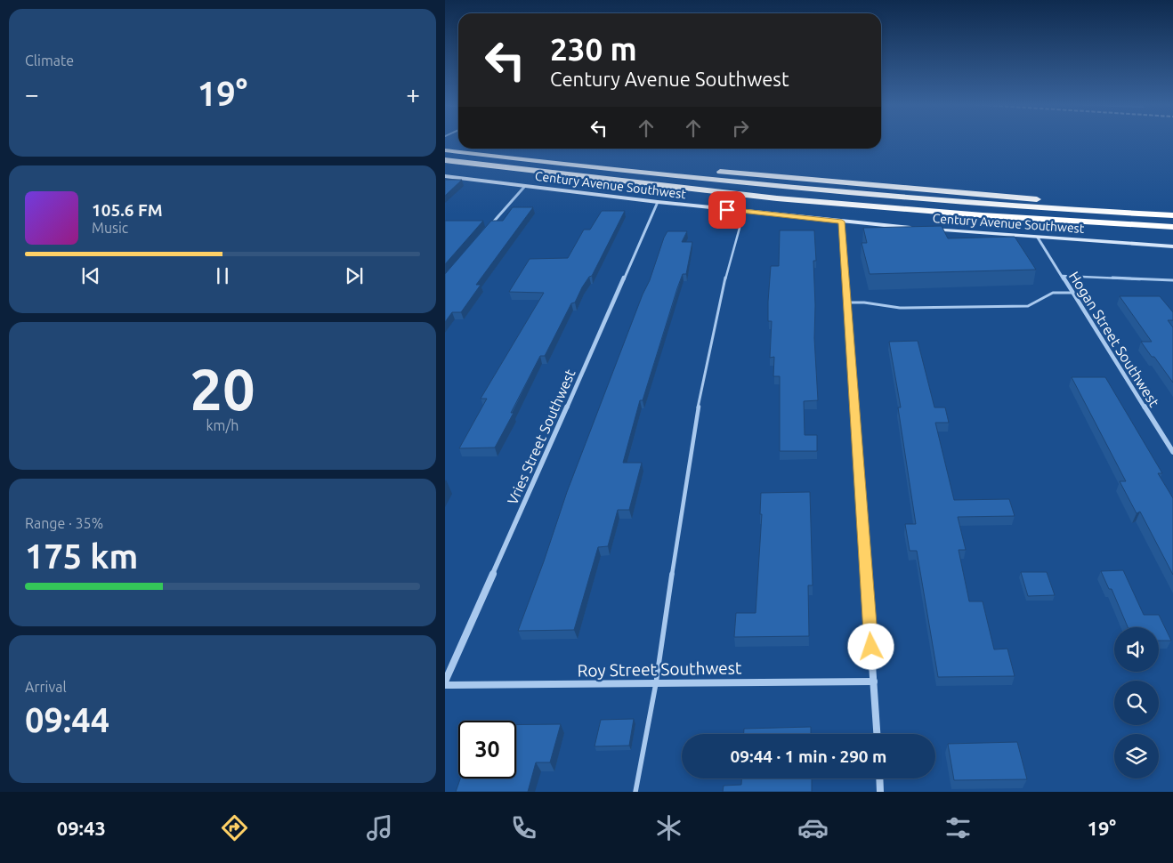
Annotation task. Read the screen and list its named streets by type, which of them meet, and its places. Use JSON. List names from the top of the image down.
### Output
{
  "streets": {
    "street": [
      "Century Avenue Southwest",
      "Hogan Street Southwest",
      "Vries Street Southwest",
      "Roy Street Southwest"
    ]
  },
  "crossings": [
    ["Century Avenue Southwest", "Hogan Street Southwest"],
    ["Century Avenue Southwest", "Vries Street Southwest"]
  ],
  "page": {
    "tile": [
      "Climate",
      ["20", "km/h"],
      ["Range · 35%", "175 km"],
      ["Arrival", "09:44"]
    ],
    "turn": ["230 m", "Century Avenue Southwest"],
    "heat": ["−", "19°", "+"],
    "song": ["105.6 FM", "Music"],
    "limit": "30",
    "trip": "09:44 · 1 min · 290 m",
    "tabs": ["09:43", "19°"]
  }
}
